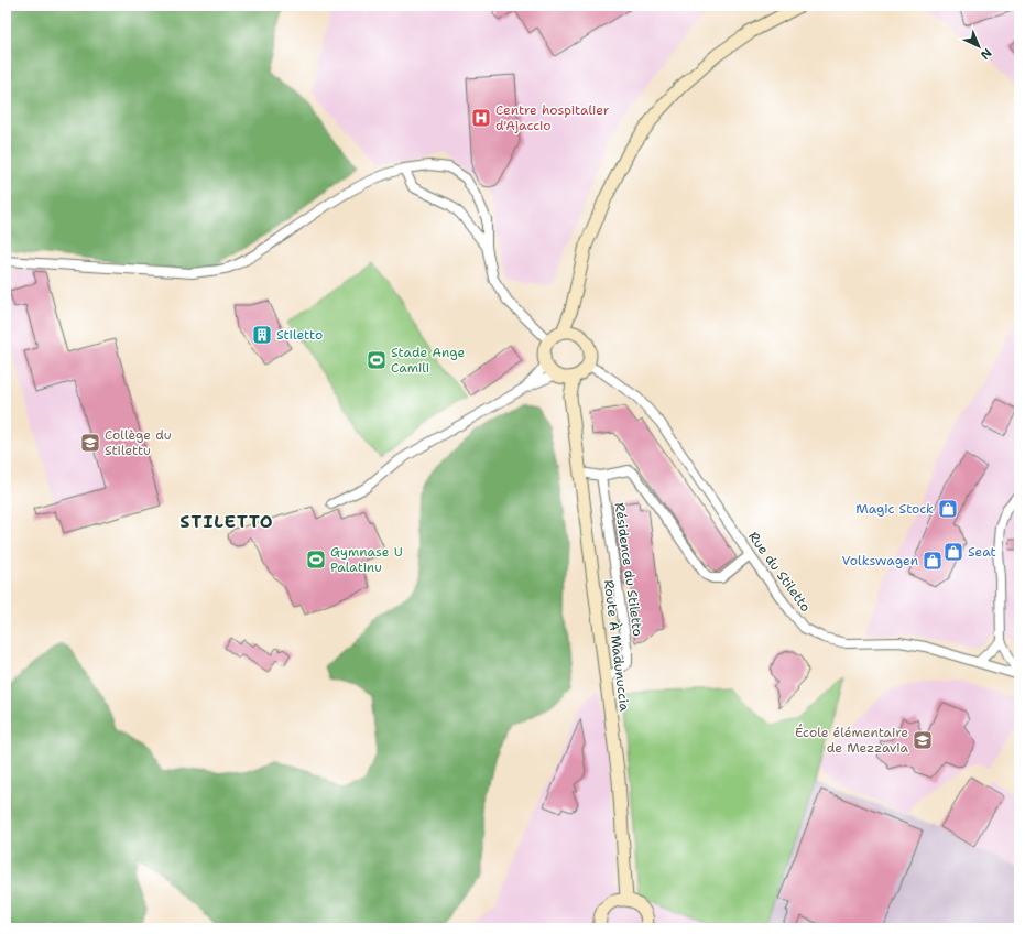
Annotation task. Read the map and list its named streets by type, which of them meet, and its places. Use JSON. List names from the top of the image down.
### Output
{
  "streets": {
    "main road": ["Route À Madunuccia"],
    "street": ["Résidence du Stiletto", "Rue du Stiletto"]
  },
  "crossings": [
    ["Résidence du Stiletto", "Route À Madunuccia"],
    ["Rue du Stiletto", "Route À Madunuccia"]
  ],
  "districts": ["STILETTO"],
  "places": {
    "hospital": ["Centre hospitalier d'Ajaccio"],
    "building": ["Stiletto"],
    "sports": ["Stade Ange Camili", "Gymnase U Palatinu"],
    "school or university": ["Collège du Stilettu", "École élémentaire de Mezzavia"],
    "shop": ["Magic Stock", "Seat", "Volkswagen"]
  },
  "north": "bottom right"
}
